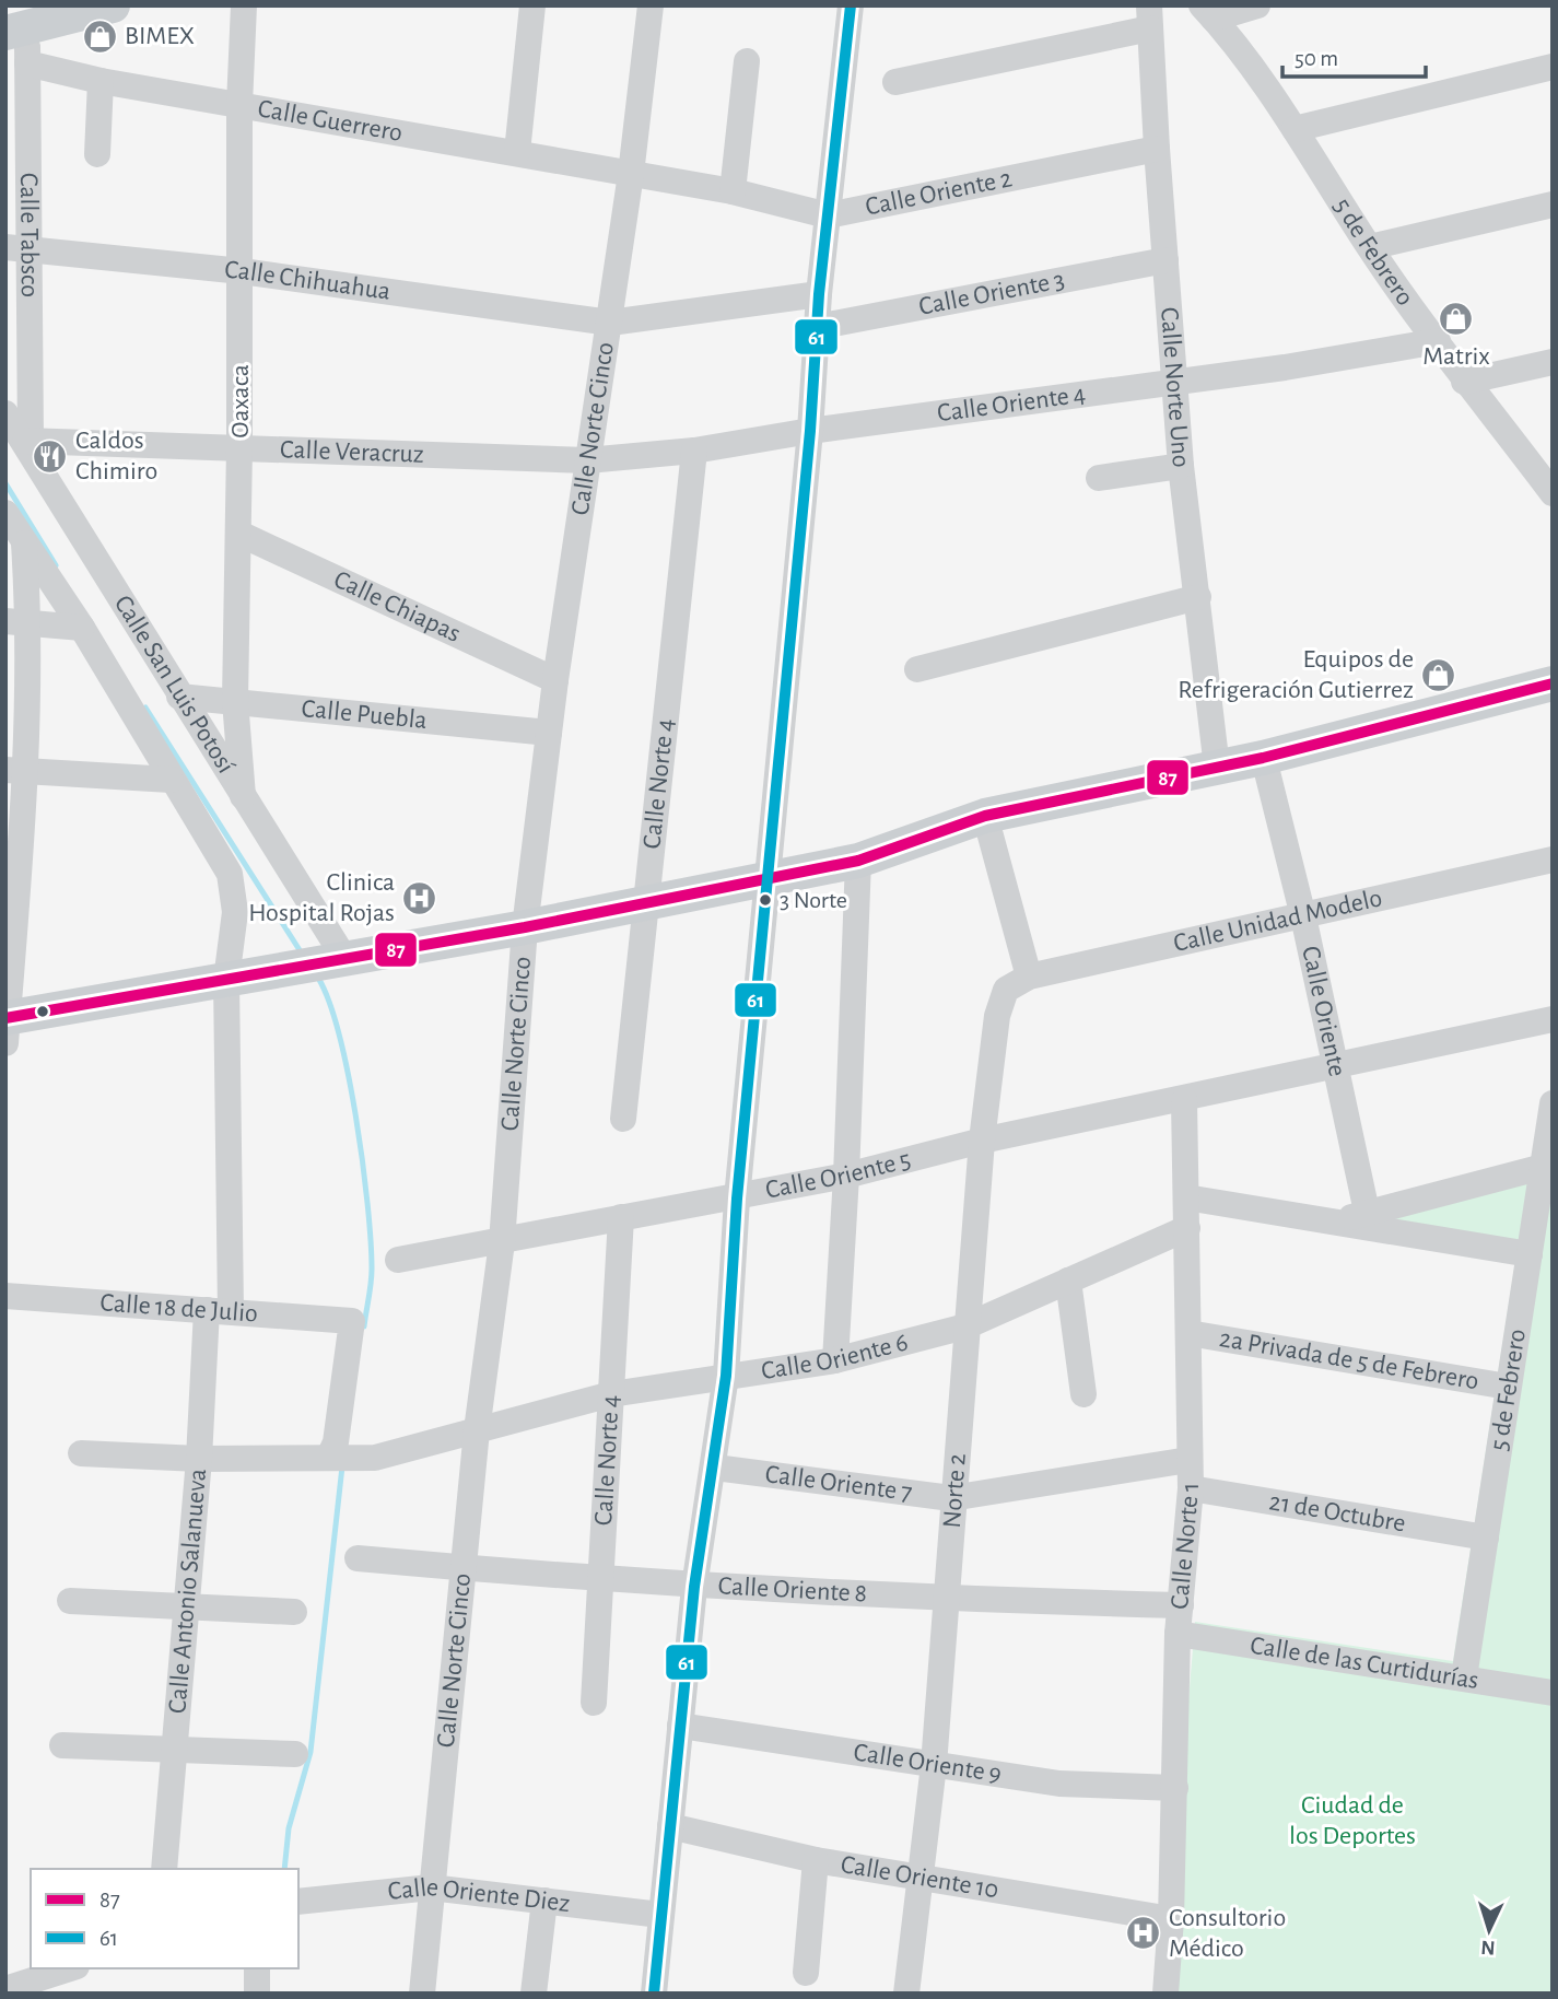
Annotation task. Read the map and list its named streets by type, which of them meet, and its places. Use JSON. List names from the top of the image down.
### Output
{
  "streets": {
    "street": [
      "Calle Guerrero",
      "Calle Oriente 2",
      "Calle Tabsco",
      "5 de Febrero",
      "Calle Chihuahua",
      "Calle Oriente 3",
      "Calle Norte Uno",
      "Oaxaca",
      "Calle Oriente 4",
      "Calle Norte Cinco",
      "Calle Veracruz",
      "Calle Chiapas",
      "Calle San Luis Potosí",
      "Calle Puebla",
      "Calle Norte 4",
      "Calle Unidad Modelo",
      "Calle Oriente",
      "Calle Oriente 5",
      "Calle 18 de Julio",
      "Calle Oriente 6",
      "2a Privada de 5 de Febrero",
      "Calle Oriente 7",
      "Norte 2",
      "21 de Octubre",
      "Calle Norte 1",
      "Calle Antonio Salanueva",
      "Calle Oriente 8",
      "Calle de las Curtidurías",
      "Calle Oriente 9",
      "Calle Oriente 10",
      "Calle Oriente Diez"
    ]
  },
  "crossings": [
    ["Calle Guerrero", "Calle Oriente 2"],
    ["Calle Guerrero", "Calle Tabsco"],
    ["Calle Guerrero", "Oaxaca"],
    ["Calle Guerrero", "Calle Norte Cinco"],
    ["Calle Oriente 2", "Calle Norte Uno"],
    ["Calle Oriente 2", "Calle Norte Cinco"],
    ["Calle Tabsco", "Calle Chihuahua"],
    ["Calle Tabsco", "Calle Veracruz"],
    ["Calle Tabsco", "Calle San Luis Potosí"],
    ["5 de Febrero", "Calle Oriente 4"],
    ["5 de Febrero", "2a Privada de 5 de Febrero"],
    ["5 de Febrero", "21 de Octubre"],
    ["5 de Febrero", "Calle de las Curtidurías"],
    ["Calle Chihuahua", "Oaxaca"],
    ["Calle Chihuahua", "Calle Norte Cinco"],
    ["Calle Oriente 3", "Calle Norte Uno"],
    ["Calle Norte Uno", "Calle Oriente 4"],
    ["Oaxaca", "Calle Veracruz"],
    ["Oaxaca", "Calle Chiapas"],
    ["Oaxaca", "Calle San Luis Potosí"],
    ["Oaxaca", "Calle Puebla"],
    ["Calle Oriente 4", "Calle Norte Cinco"],
    ["Calle Oriente 4", "Calle Veracruz"],
    ["Calle Oriente 4", "Calle Norte 4"],
    ["Calle Norte Cinco", "Calle Veracruz"],
    ["Calle Norte Cinco", "Calle Chiapas"],
    ["Calle Norte Cinco", "Calle Puebla"],
    ["Calle Norte Cinco", "Calle Oriente 5"],
    ["Calle Norte Cinco", "Calle Oriente 6"],
    ["Calle Norte Cinco", "Calle Oriente 8"],
    ["Calle Norte Cinco", "Calle Oriente Diez"],
    ["Calle Veracruz", "Calle San Luis Potosí"],
    ["Calle San Luis Potosí", "Calle Puebla"],
    ["Calle San Luis Potosí", "Calle Antonio Salanueva"],
    ["Calle Norte 4", "Calle Oriente 5"],
    ["Calle Norte 4", "Calle Oriente 6"],
    ["Calle Norte 4", "Calle Oriente 8"],
    ["Calle Unidad Modelo", "Calle Oriente"],
    ["Calle Unidad Modelo", "Norte 2"],
    ["Calle Oriente", "Calle Oriente 5"],
    ["Calle Oriente 5", "Norte 2"],
    ["Calle Oriente 5", "Calle Norte 1"],
    ["Calle 18 de Julio", "Calle Oriente 6"],
    ["Calle 18 de Julio", "Calle Antonio Salanueva"],
    ["Calle Oriente 6", "Norte 2"],
    ["Calle Oriente 6", "Calle Norte 1"],
    ["Calle Oriente 6", "Calle Antonio Salanueva"],
    ["2a Privada de 5 de Febrero", "Calle Norte 1"],
    ["Calle Oriente 7", "Norte 2"],
    ["Calle Oriente 7", "Calle Norte 1"],
    ["Norte 2", "Calle Oriente 8"],
    ["Norte 2", "Calle Oriente 9"],
    ["Norte 2", "Calle Oriente 10"],
    ["21 de Octubre", "Calle Norte 1"],
    ["Calle Norte 1", "Calle Oriente 8"],
    ["Calle Norte 1", "Calle de las Curtidurías"],
    ["Calle Norte 1", "Calle Oriente 9"],
    ["Calle Norte 1", "Calle Oriente 10"]
  ],
  "parks": ["Ciudad de los Deportes"],
  "places": {
    "shop": ["BIMEX", "Matrix", "Equipos de Refrigeración Gutierrez"],
    "restaurant": ["Caldos Chimiro"],
    "hospital": ["Clinica Hospital Rojas", "Consultorio Médico"],
    "other": ["3 Norte"]
  },
  "lines": ["transit line 61", "transit line 87"],
  "legend": ["87", "61"],
  "scale_bar": "50 m",
  "north": "bottom"
}
